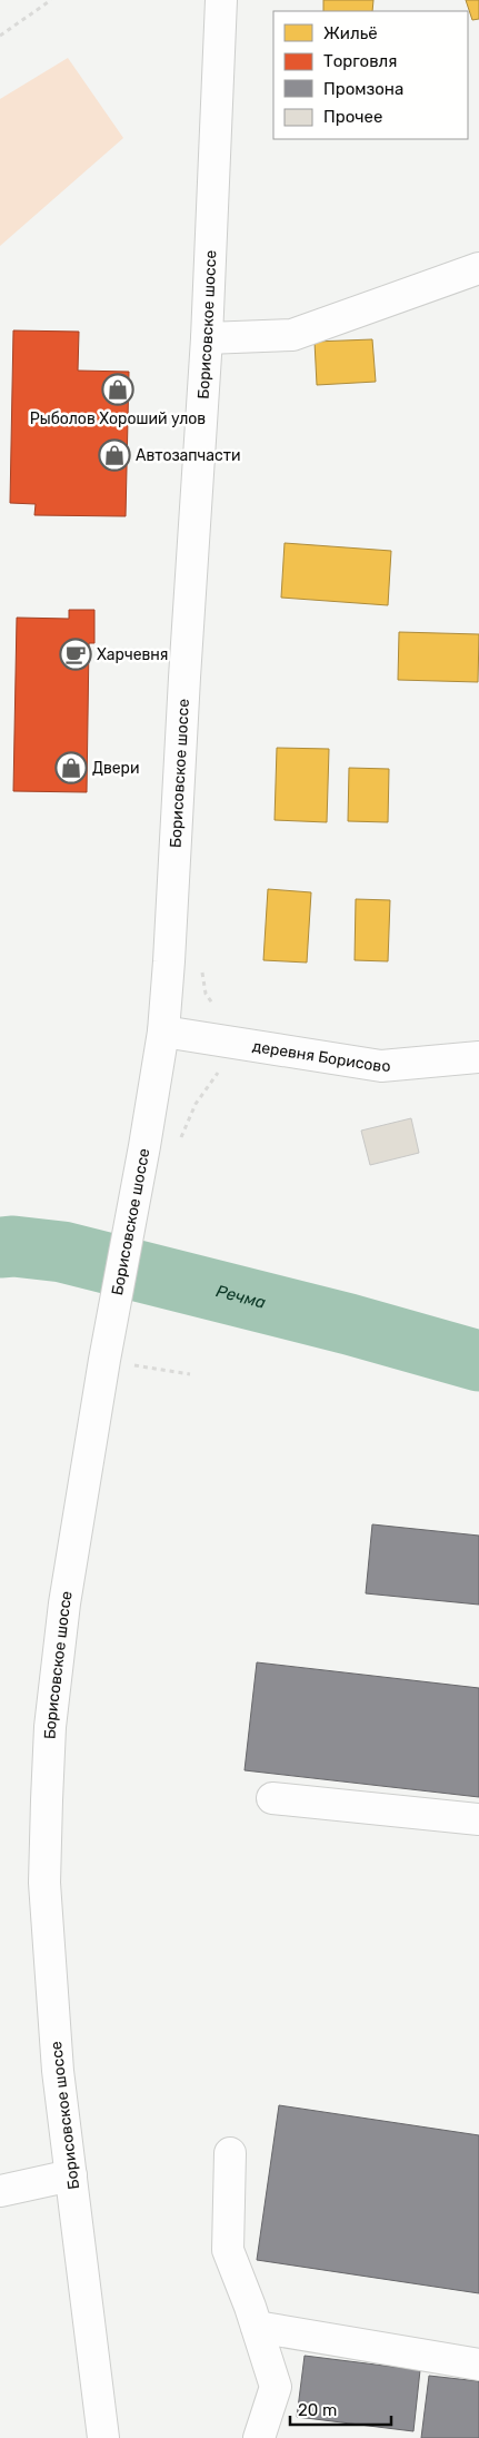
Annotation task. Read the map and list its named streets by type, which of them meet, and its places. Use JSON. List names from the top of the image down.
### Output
{
  "streets": {
    "main road": ["Борисовское шоссе", "деревня Борисово"]
  },
  "crossings": [
    ["Борисовское шоссе", "деревня Борисово"]
  ],
  "water": ["Речма"],
  "places": {
    "shop": ["Рыболов Хороший улов", "Автозапчасти", "Двери"],
    "cafe": ["Харчевня"]
  },
  "legend": [
    "Жильё",
    "Торговля",
    "Промзона",
    "Прочее"
  ],
  "scale_bar": "20 m"
}
